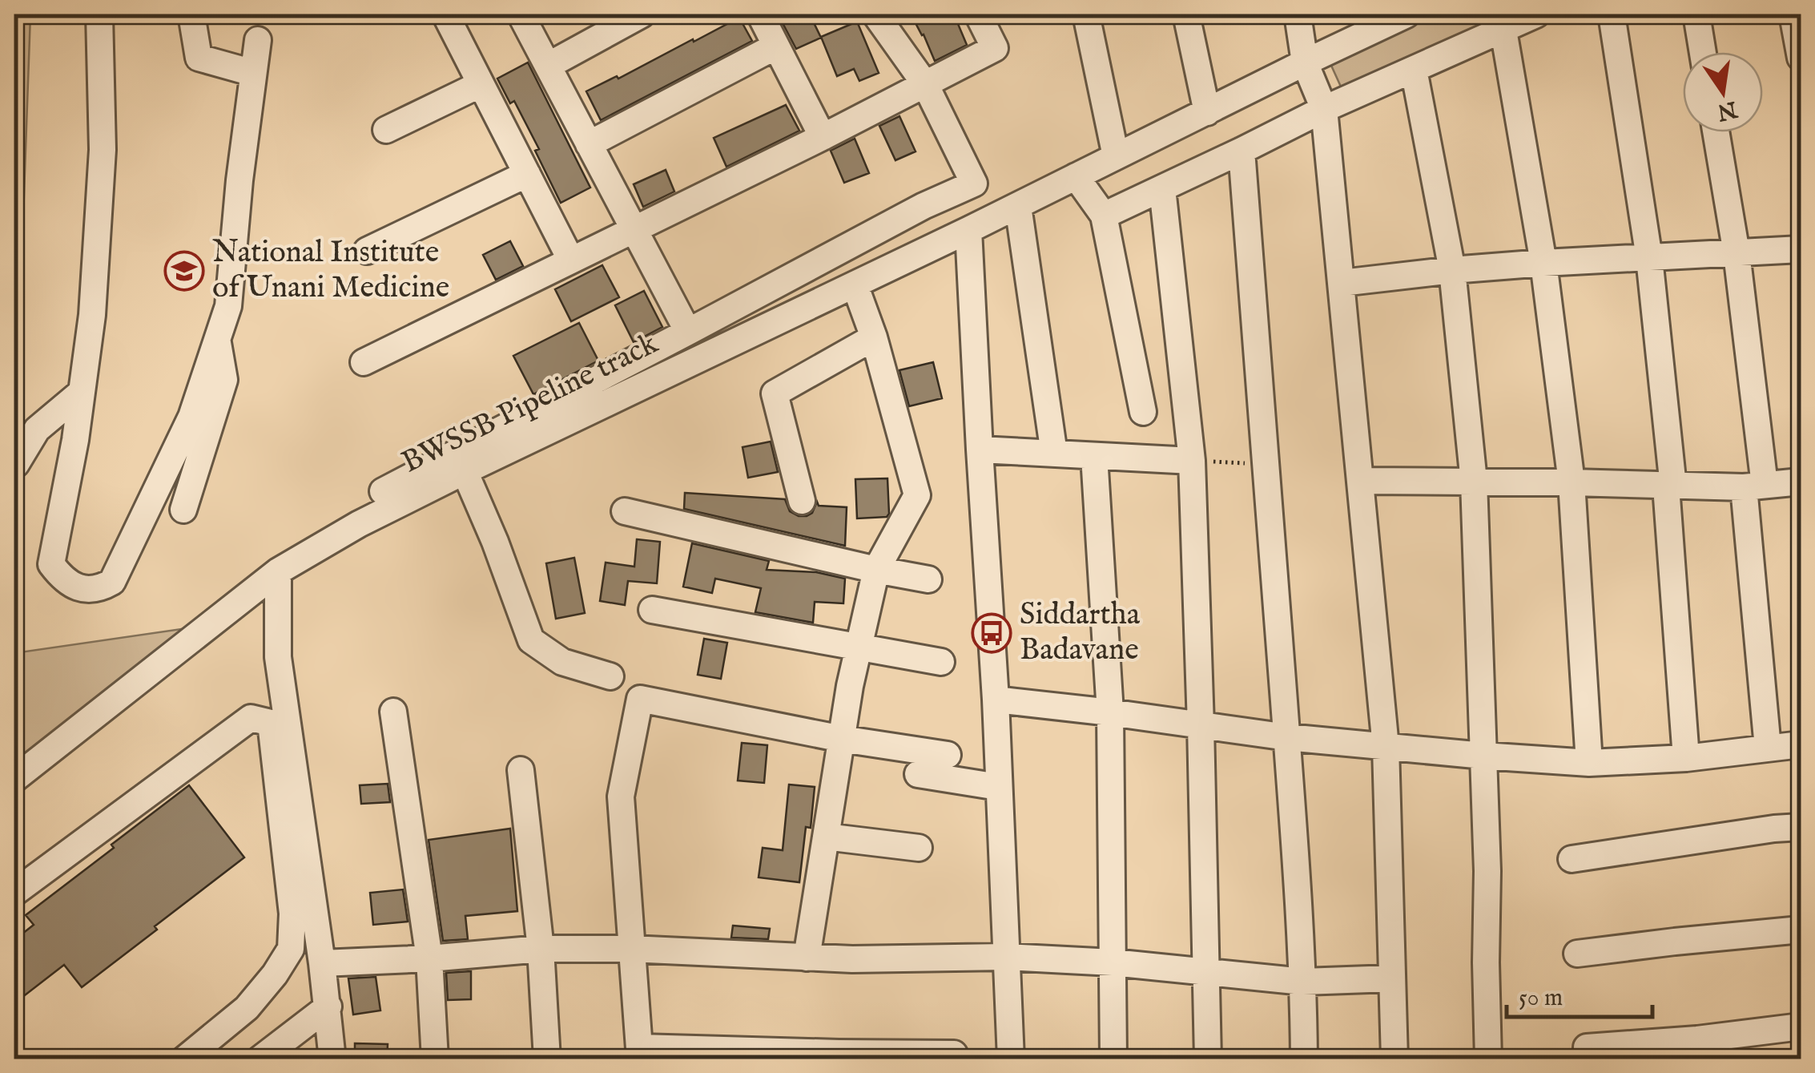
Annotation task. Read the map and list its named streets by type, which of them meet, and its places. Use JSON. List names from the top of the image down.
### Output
{
  "streets": {
    "street": ["BWSSB Pipeline track"]
  },
  "places": {
    "school or university": ["National Institute of Unani Medicine"],
    "bus stop": ["Siddartha Badavane"]
  },
  "scale_bar": "50 m",
  "north": "bottom"
}
